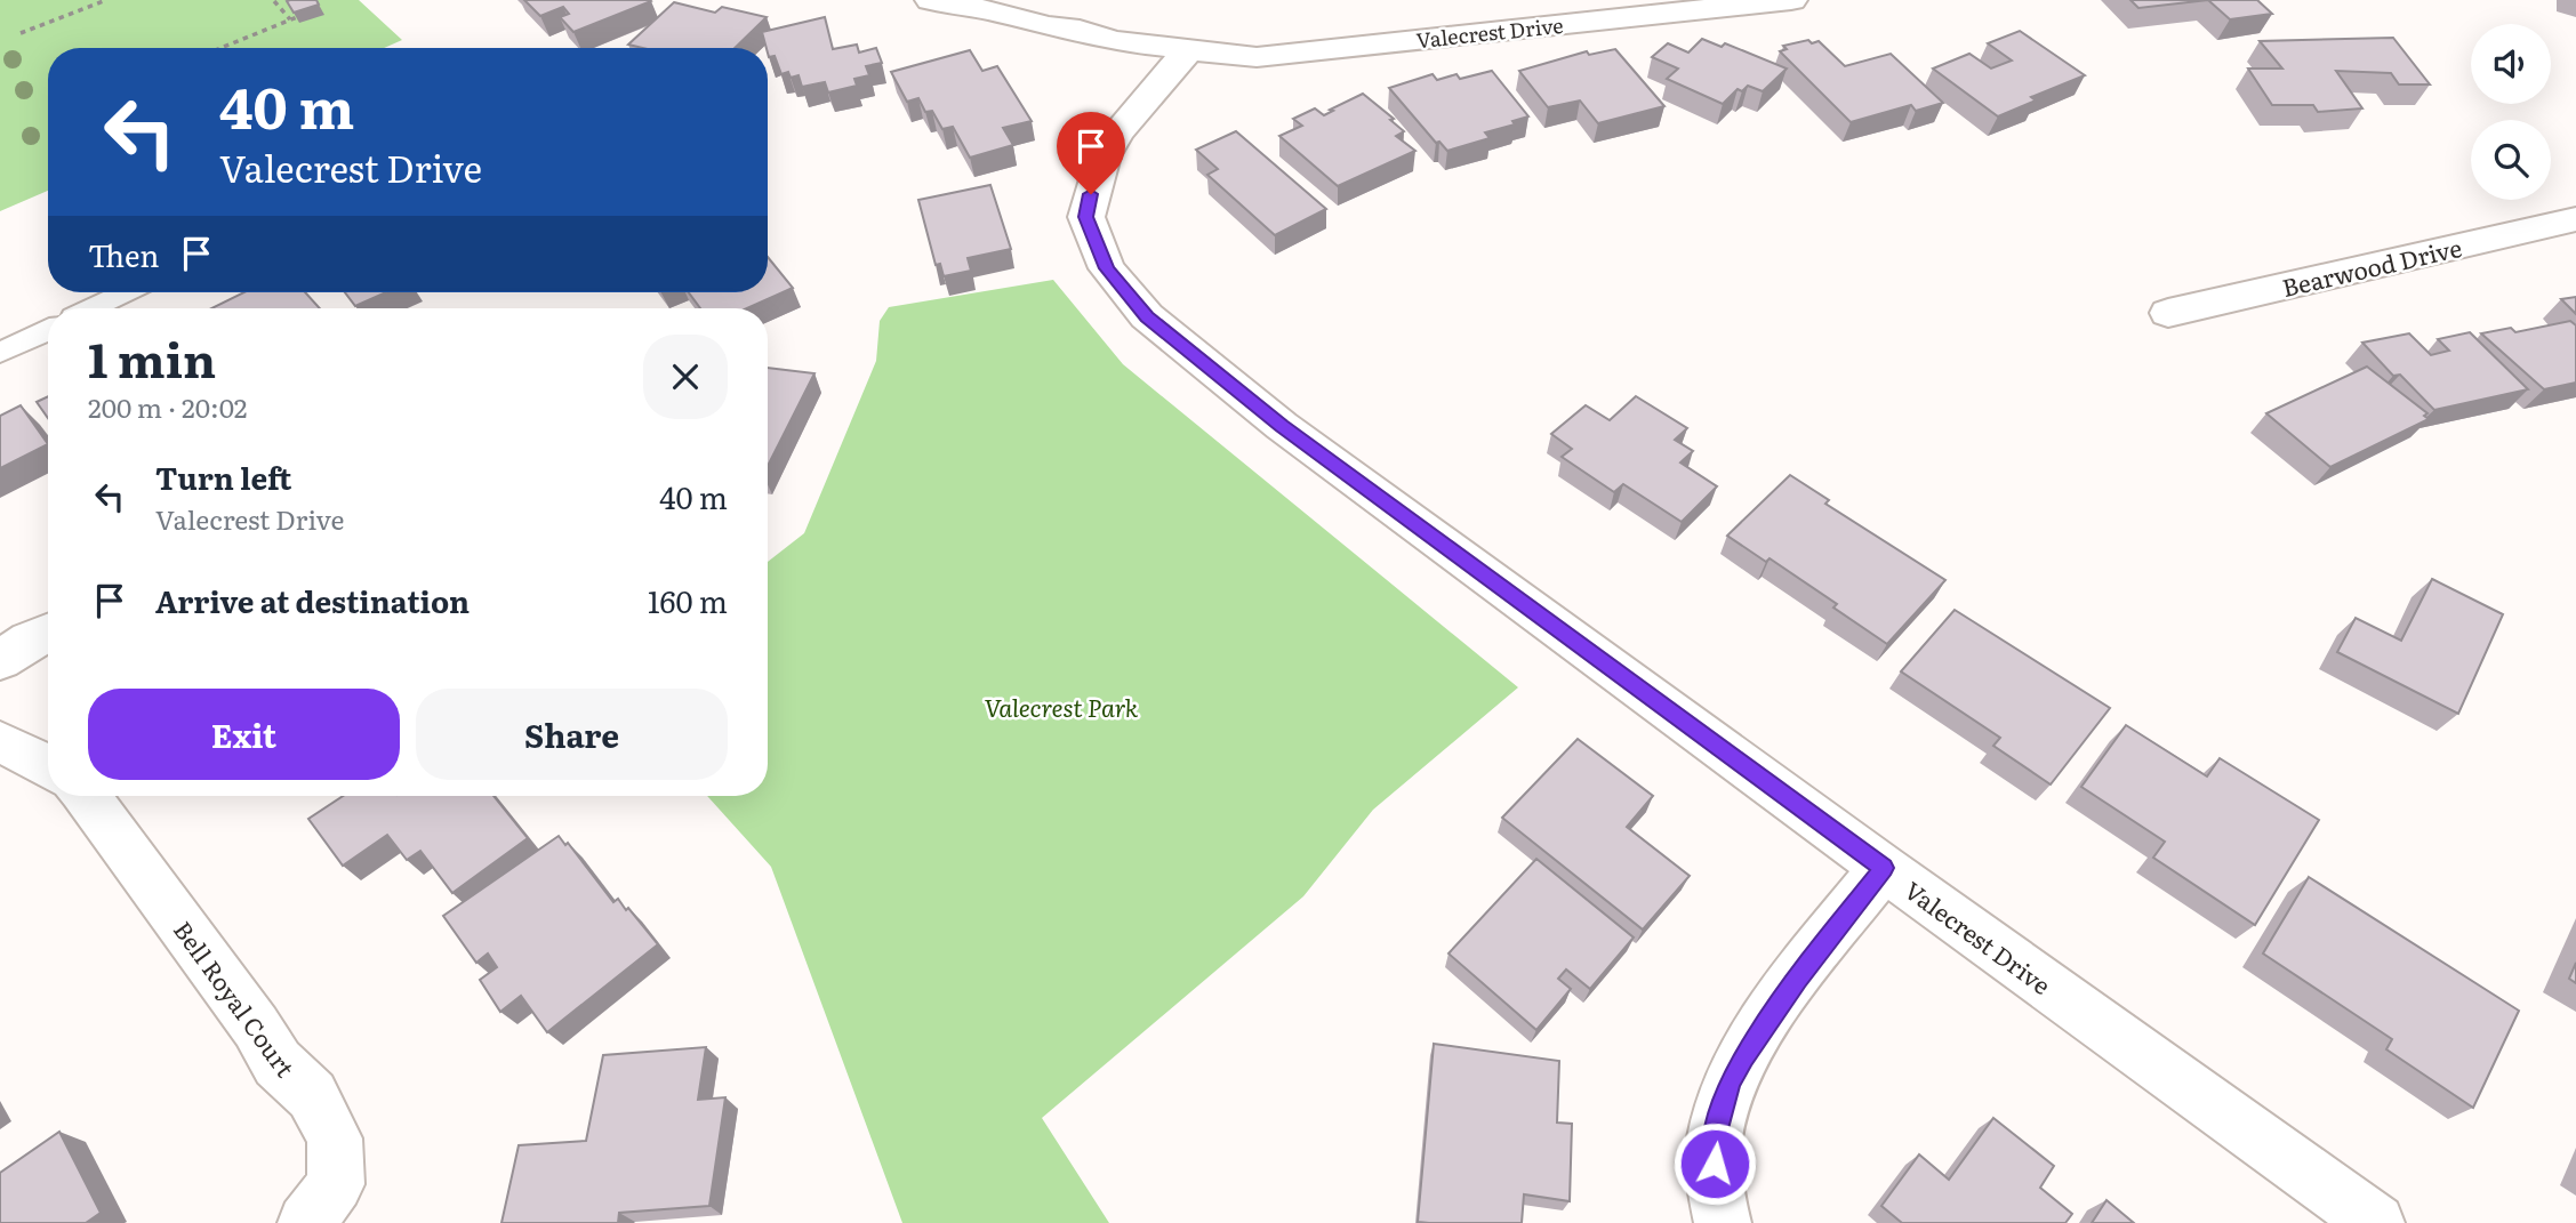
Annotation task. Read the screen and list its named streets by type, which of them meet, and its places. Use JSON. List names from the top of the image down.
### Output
{
  "streets": {
    "street": ["Valecrest Drive", "Bearwood Drive", "Bell Royal Court"]
  },
  "parks": ["Valecrest Park"],
  "page": {
    "turn": ["40 m", "Valecrest Drive"],
    "then": "Then",
    "heading": ["1 min", "200 m · 20:02"],
    "list": [
      {
        "name": "Turn left",
        "note": "Valecrest Drive",
        "value": "40 m"
      },
      {
        "name": "Arrive at destination",
        "value": "160 m"
      }
    ],
    "buttons": ["Exit", "Share"]
  }
}
